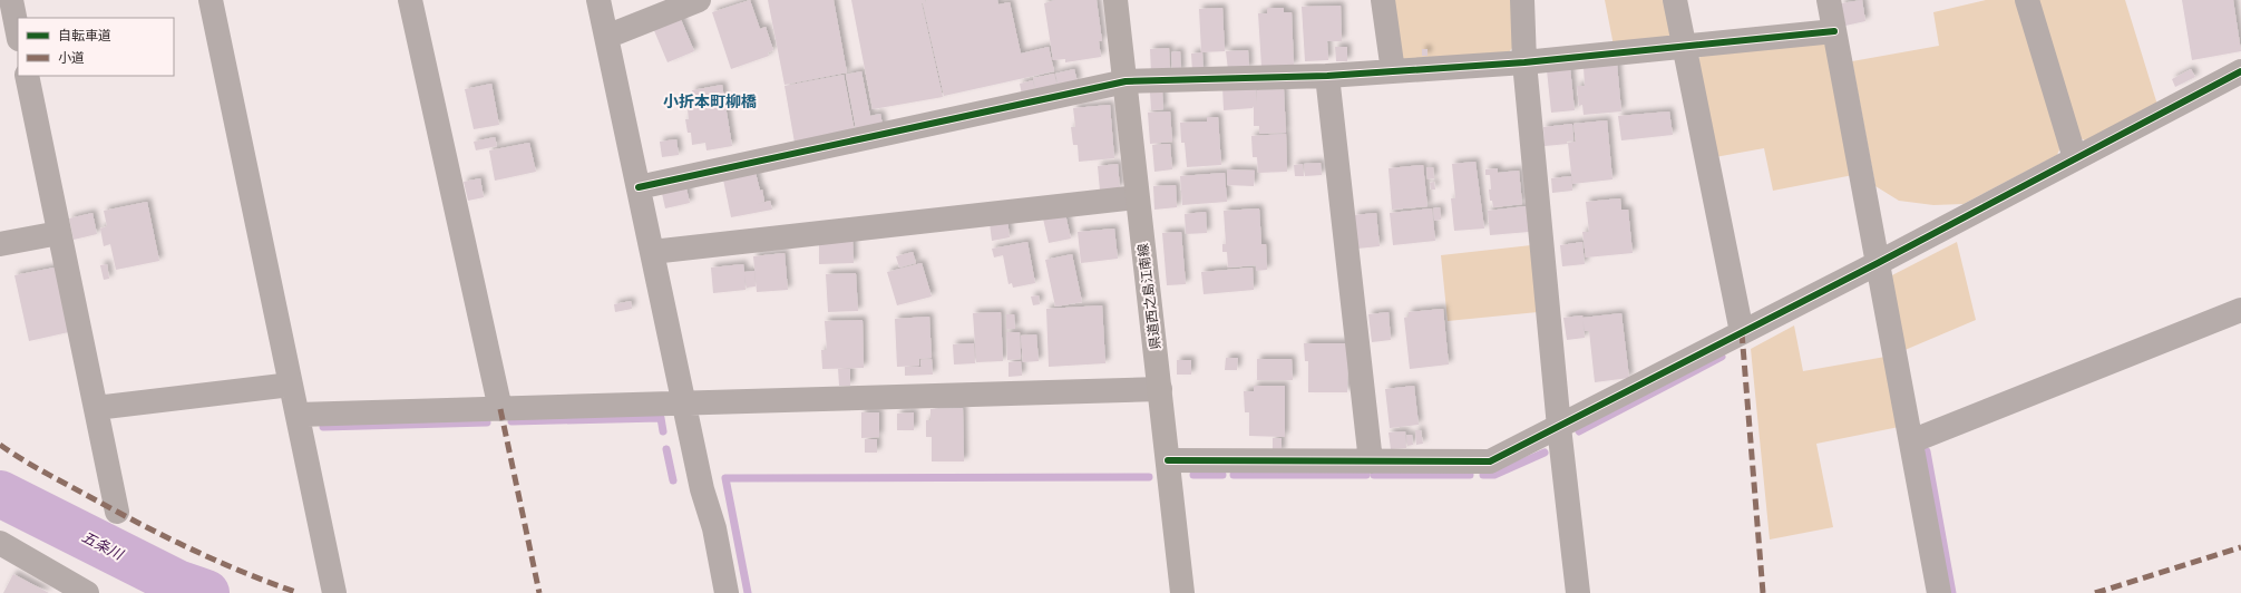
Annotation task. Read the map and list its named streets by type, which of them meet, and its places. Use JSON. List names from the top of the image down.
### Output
{
  "streets": {
    "main road": ["県道西之島江南線"]
  },
  "districts": ["小折本町柳橋"],
  "water": ["五条川"],
  "legend": ["自転車道", "小道"]
}
